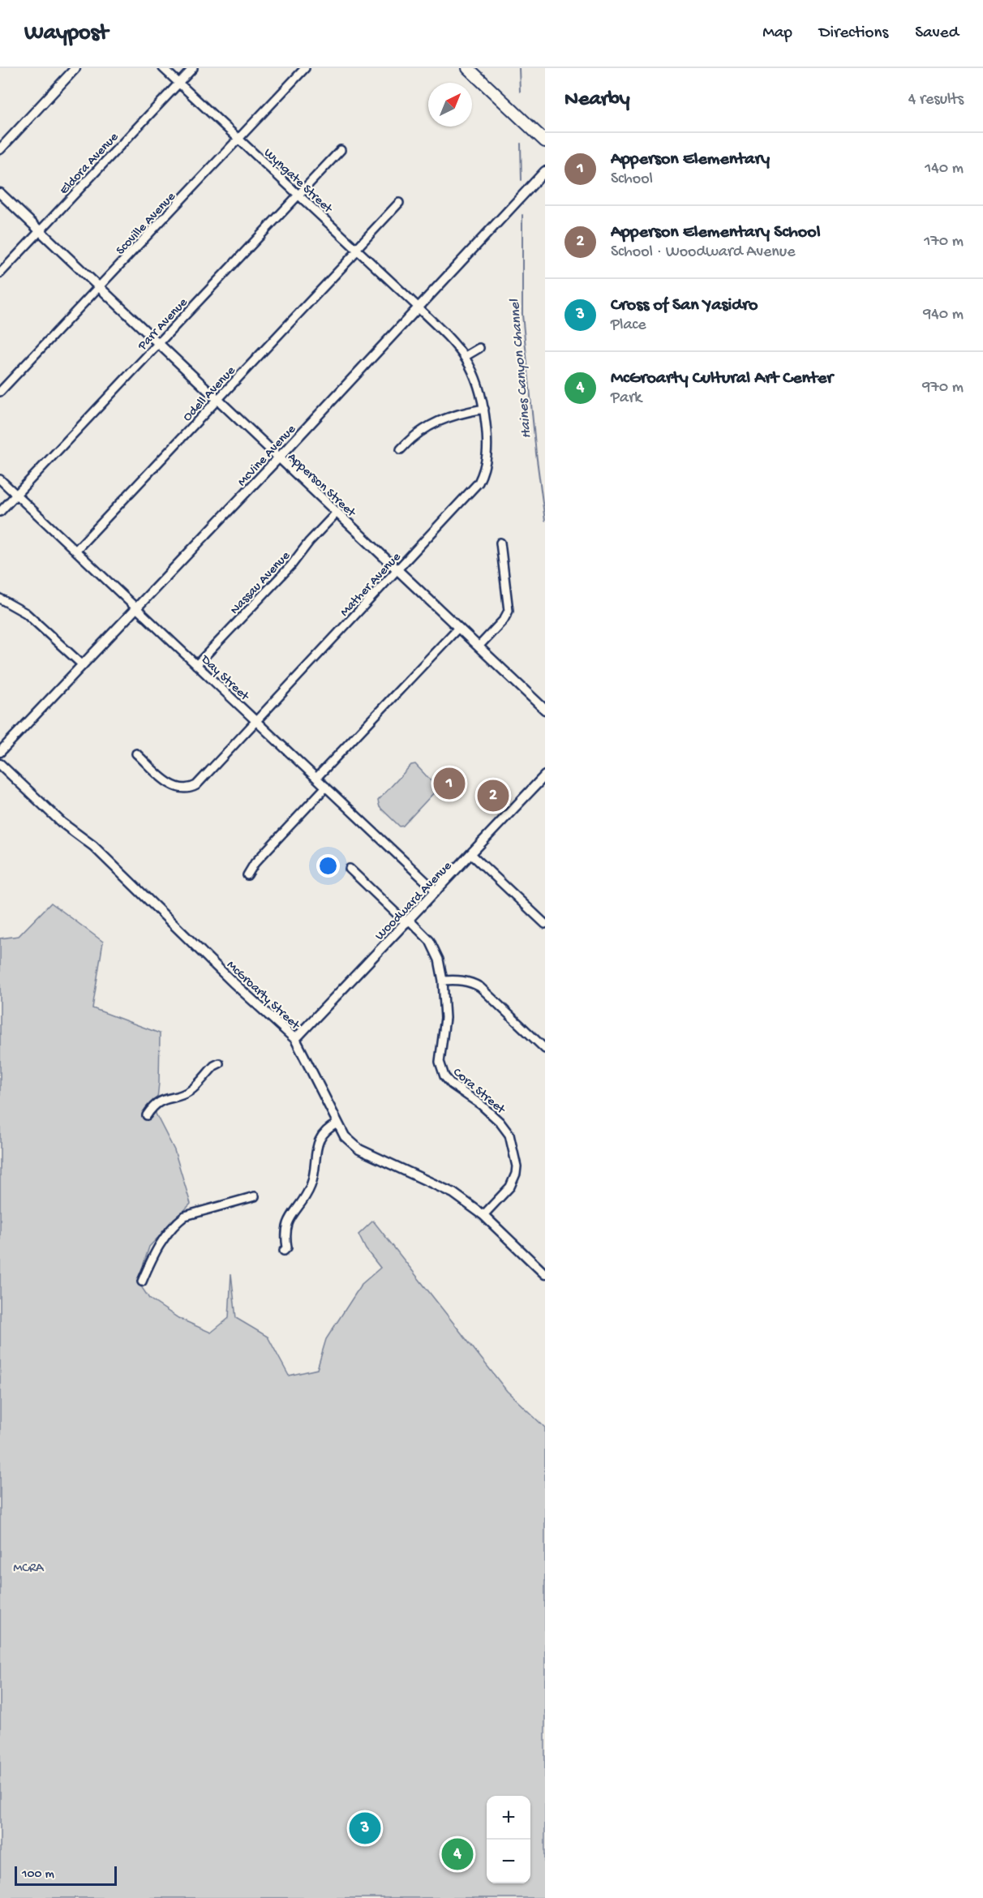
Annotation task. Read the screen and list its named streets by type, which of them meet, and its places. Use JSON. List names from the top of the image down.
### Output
{
  "streets": {
    "street": [
      "Eldora Avenue",
      "Wyngate Street",
      "Scoville Avenue",
      "Parr Avenue",
      "Odell Avenue",
      "McVine Avenue",
      "Apperson Street",
      "Nassau Avenue",
      "Mather Avenue",
      "Day Street",
      "Woodward Avenue",
      "McGroarty Street",
      "Cora Street"
    ]
  },
  "crossings": [
    ["Eldora Avenue", "Wyngate Street"],
    ["Eldora Avenue", "Apperson Street"],
    ["Wyngate Street", "Scoville Avenue"],
    ["Wyngate Street", "Parr Avenue"],
    ["Wyngate Street", "Odell Avenue"],
    ["Wyngate Street", "McVine Avenue"],
    ["Wyngate Street", "Mather Avenue"],
    ["Scoville Avenue", "Apperson Street"],
    ["Parr Avenue", "Apperson Street"],
    ["Parr Avenue", "Day Street"],
    ["Odell Avenue", "Apperson Street"],
    ["Odell Avenue", "Day Street"],
    ["McVine Avenue", "Apperson Street"],
    ["McVine Avenue", "Mather Avenue"],
    ["McVine Avenue", "Day Street"],
    ["Apperson Street", "Nassau Avenue"],
    ["Apperson Street", "Mather Avenue"],
    ["Nassau Avenue", "Day Street"],
    ["Mather Avenue", "Day Street"],
    ["Day Street", "Woodward Avenue"],
    ["Woodward Avenue", "McGroarty Street"],
    ["Woodward Avenue", "Cora Street"],
    ["McGroarty Street", "Cora Street"]
  ],
  "water": ["Haines Canyon Channel"],
  "parks": ["MCRA"],
  "scale_bar": "100 m",
  "north": "top right",
  "page": {
    "header": "Waypost",
    "nav": ["Map", "Directions", "Saved"],
    "heading": ["Nearby", "4 results"],
    "list": [
      {
        "mark": "1",
        "name": "Apperson Elementary",
        "note": "School",
        "value": "140 m"
      },
      {
        "mark": "2",
        "name": "Apperson Elementary School",
        "note": "School · Woodward Avenue",
        "value": "170 m"
      },
      {
        "mark": "3",
        "name": "Cross of San Yasidro",
        "note": "Place",
        "value": "940 m"
      },
      {
        "mark": "4",
        "name": "McGroarty Cultural Art Center",
        "note": "Park",
        "value": "970 m"
      }
    ],
    "pins": [
      "1",
      "2",
      "3",
      "4"
    ],
    "map_buttons": ["+", "−"],
    "scale": "100 m"
  }
}
